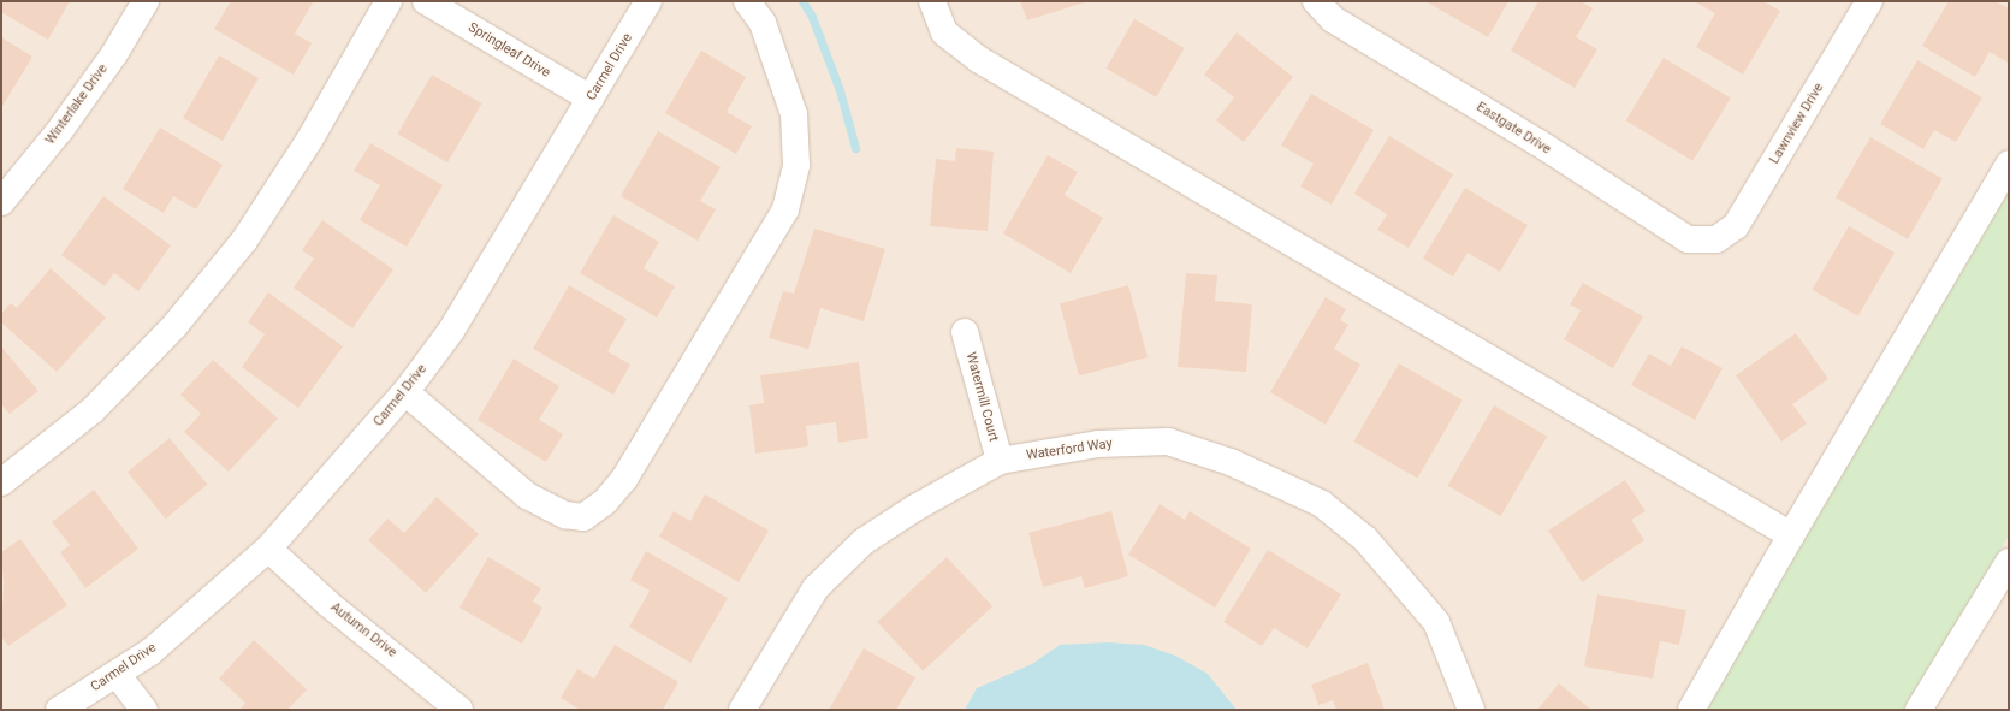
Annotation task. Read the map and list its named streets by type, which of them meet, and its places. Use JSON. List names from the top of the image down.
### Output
{
  "streets": {
    "street": [
      "Springleaf Drive",
      "Carmel Drive",
      "Winterlake Drive",
      "Lawnview Drive",
      "Eastgate Drive",
      "Watermill Court",
      "Waterford Way",
      "Autumn Drive"
    ]
  },
  "crossings": [
    ["Springleaf Drive", "Carmel Drive"],
    ["Carmel Drive", "Autumn Drive"],
    ["Lawnview Drive", "Eastgate Drive"],
    ["Watermill Court", "Waterford Way"]
  ]
}
